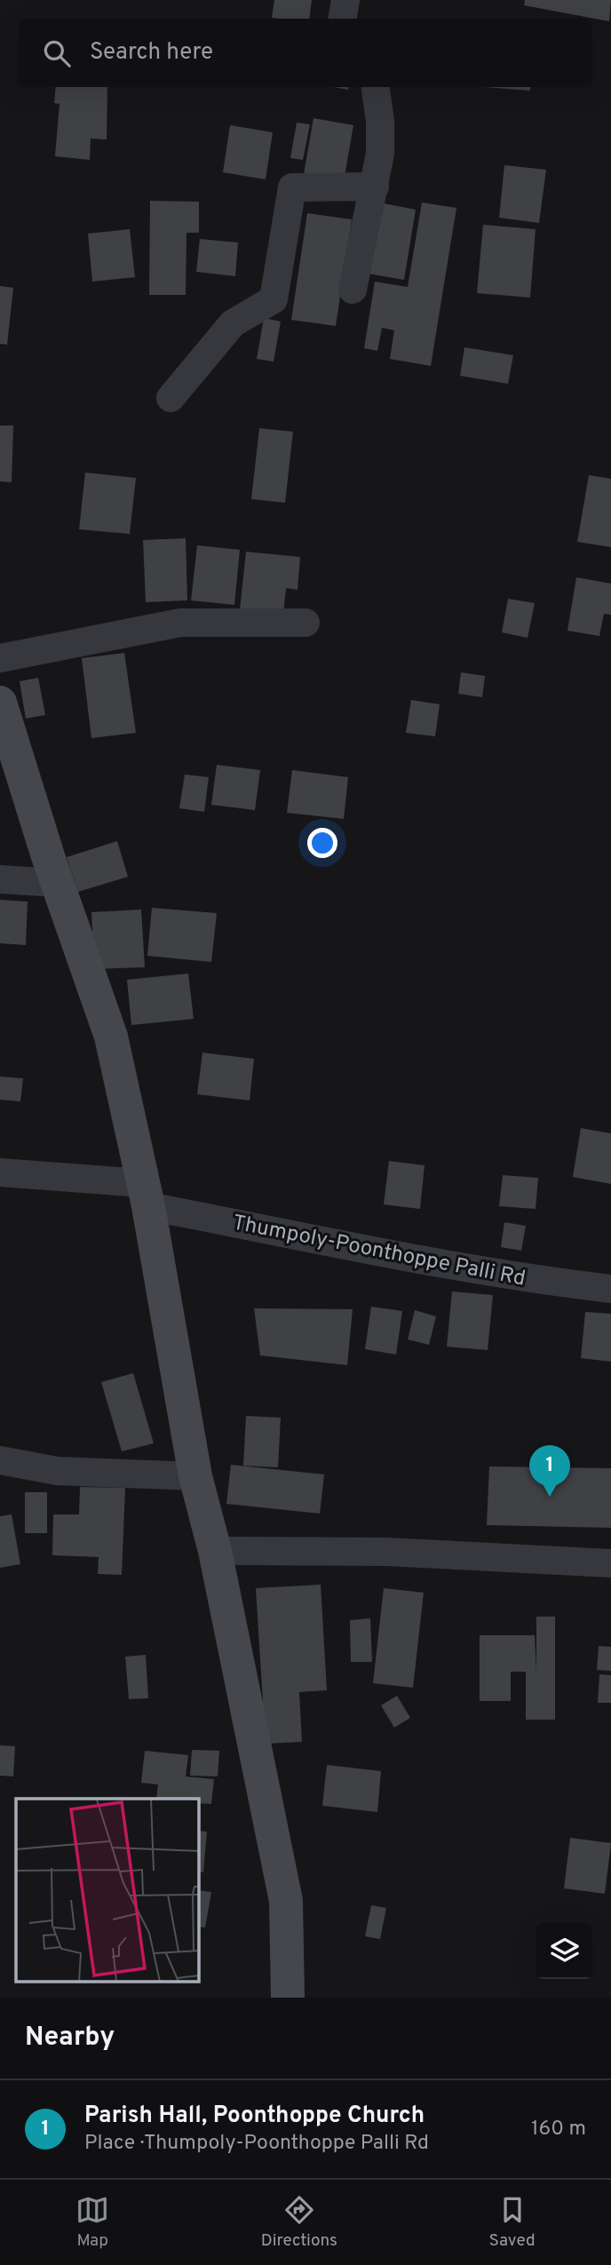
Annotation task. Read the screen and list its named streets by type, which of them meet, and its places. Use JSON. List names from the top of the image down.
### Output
{
  "streets": {
    "street": ["Thumpoly-Poonthoppe Palli Rd"]
  },
  "page": {
    "search": "Search here",
    "pins": "1",
    "heading": "Nearby",
    "list": [
      {
        "mark": "1",
        "name": "Parish Hall, Poonthoppe Church",
        "note": "Place · Thumpoly-Poonthoppe Palli Rd",
        "value": "160 m"
      }
    ],
    "nav": ["Map", "Directions", "Saved"]
  }
}
